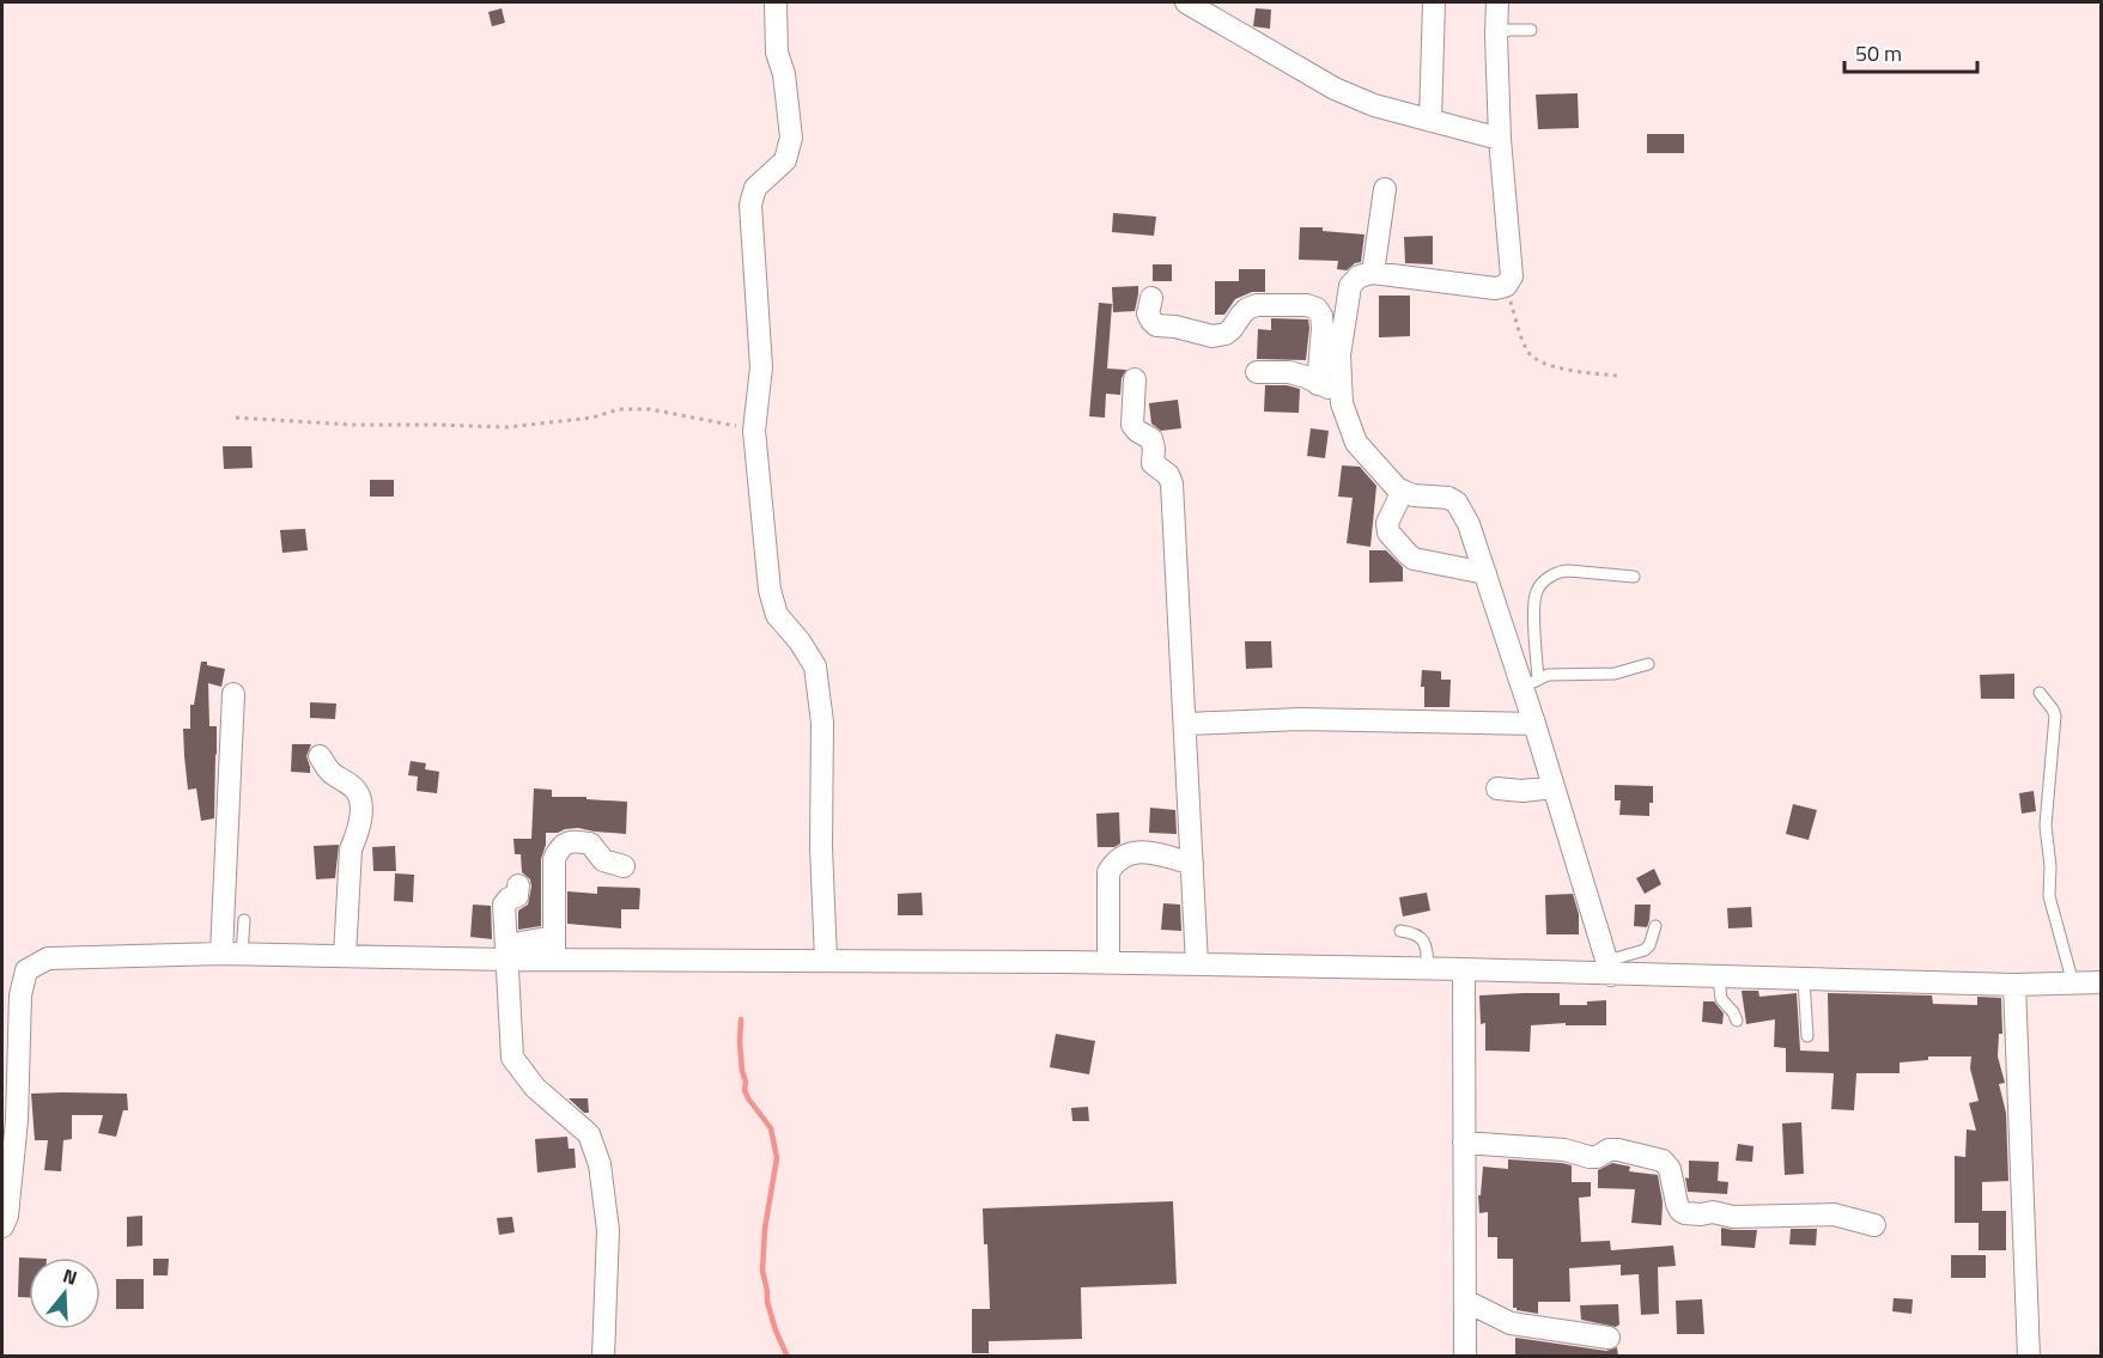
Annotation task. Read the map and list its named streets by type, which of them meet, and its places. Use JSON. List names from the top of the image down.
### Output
{
  "scale_bar": "50 m",
  "north": "top"
}
